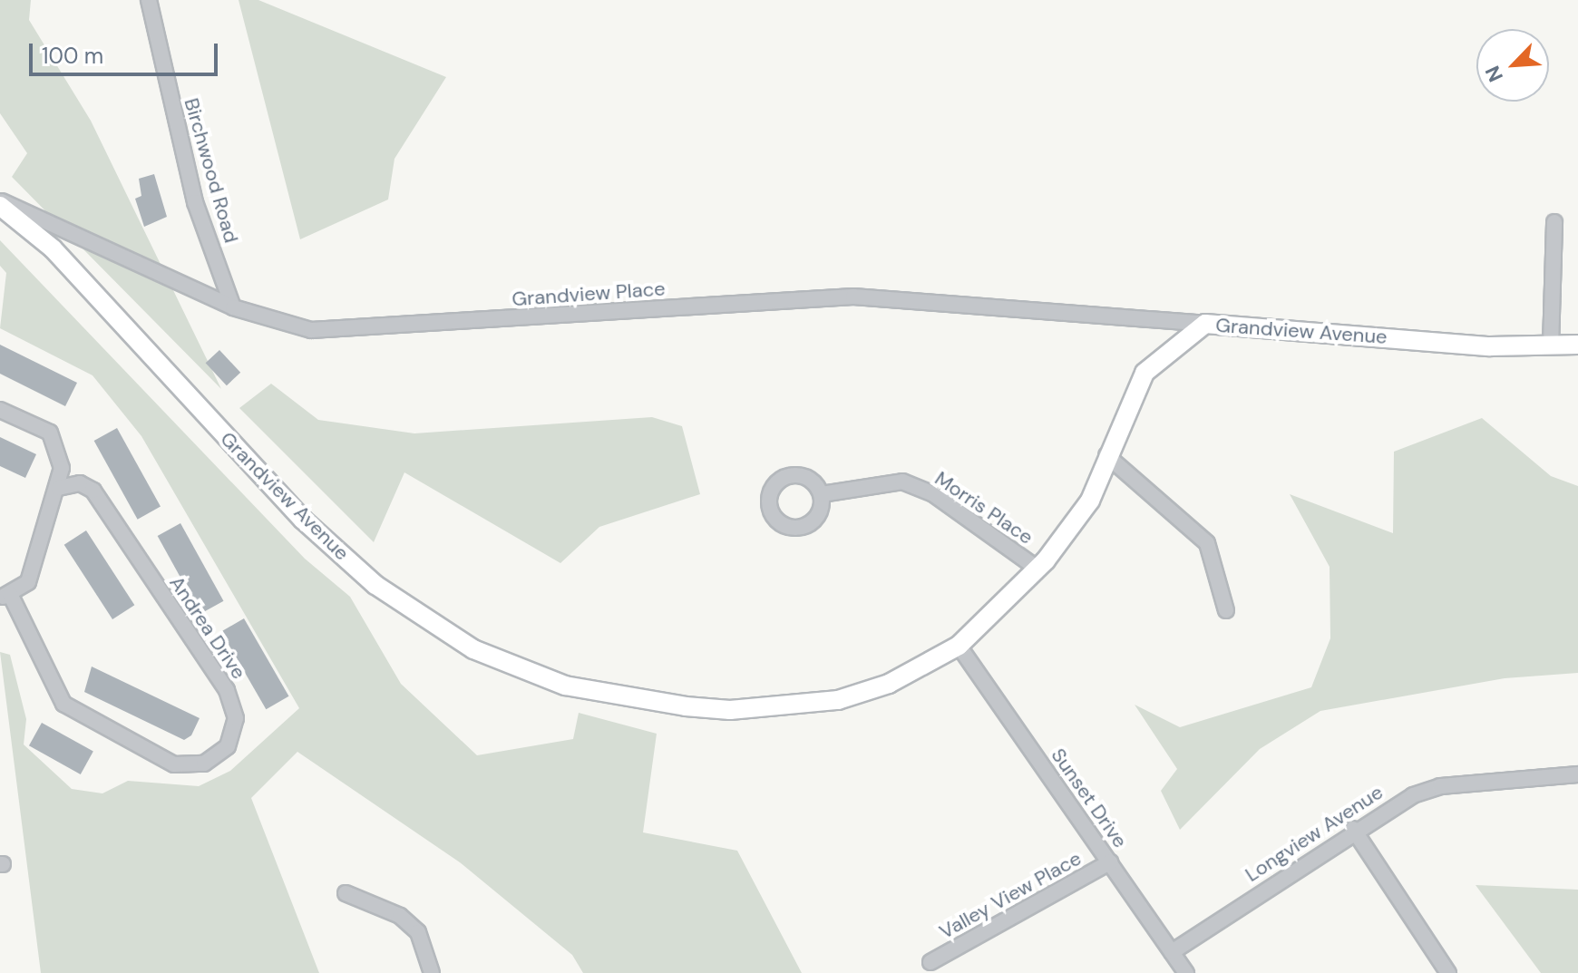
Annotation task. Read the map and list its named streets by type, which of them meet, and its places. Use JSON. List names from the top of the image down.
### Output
{
  "streets": {
    "main road": ["Grandview Avenue"],
    "street": [
      "Birchwood Road",
      "Grandview Place",
      "Morris Place",
      "Andrea Drive",
      "Sunset Drive",
      "Longview Avenue",
      "Valley View Place"
    ]
  },
  "crossings": [
    ["Birchwood Road", "Grandview Place"],
    ["Grandview Place", "Grandview Avenue"],
    ["Grandview Avenue", "Morris Place"],
    ["Grandview Avenue", "Sunset Drive"],
    ["Sunset Drive", "Longview Avenue"],
    ["Sunset Drive", "Valley View Place"]
  ],
  "scale_bar": "100 m",
  "north": "bottom left"
}
